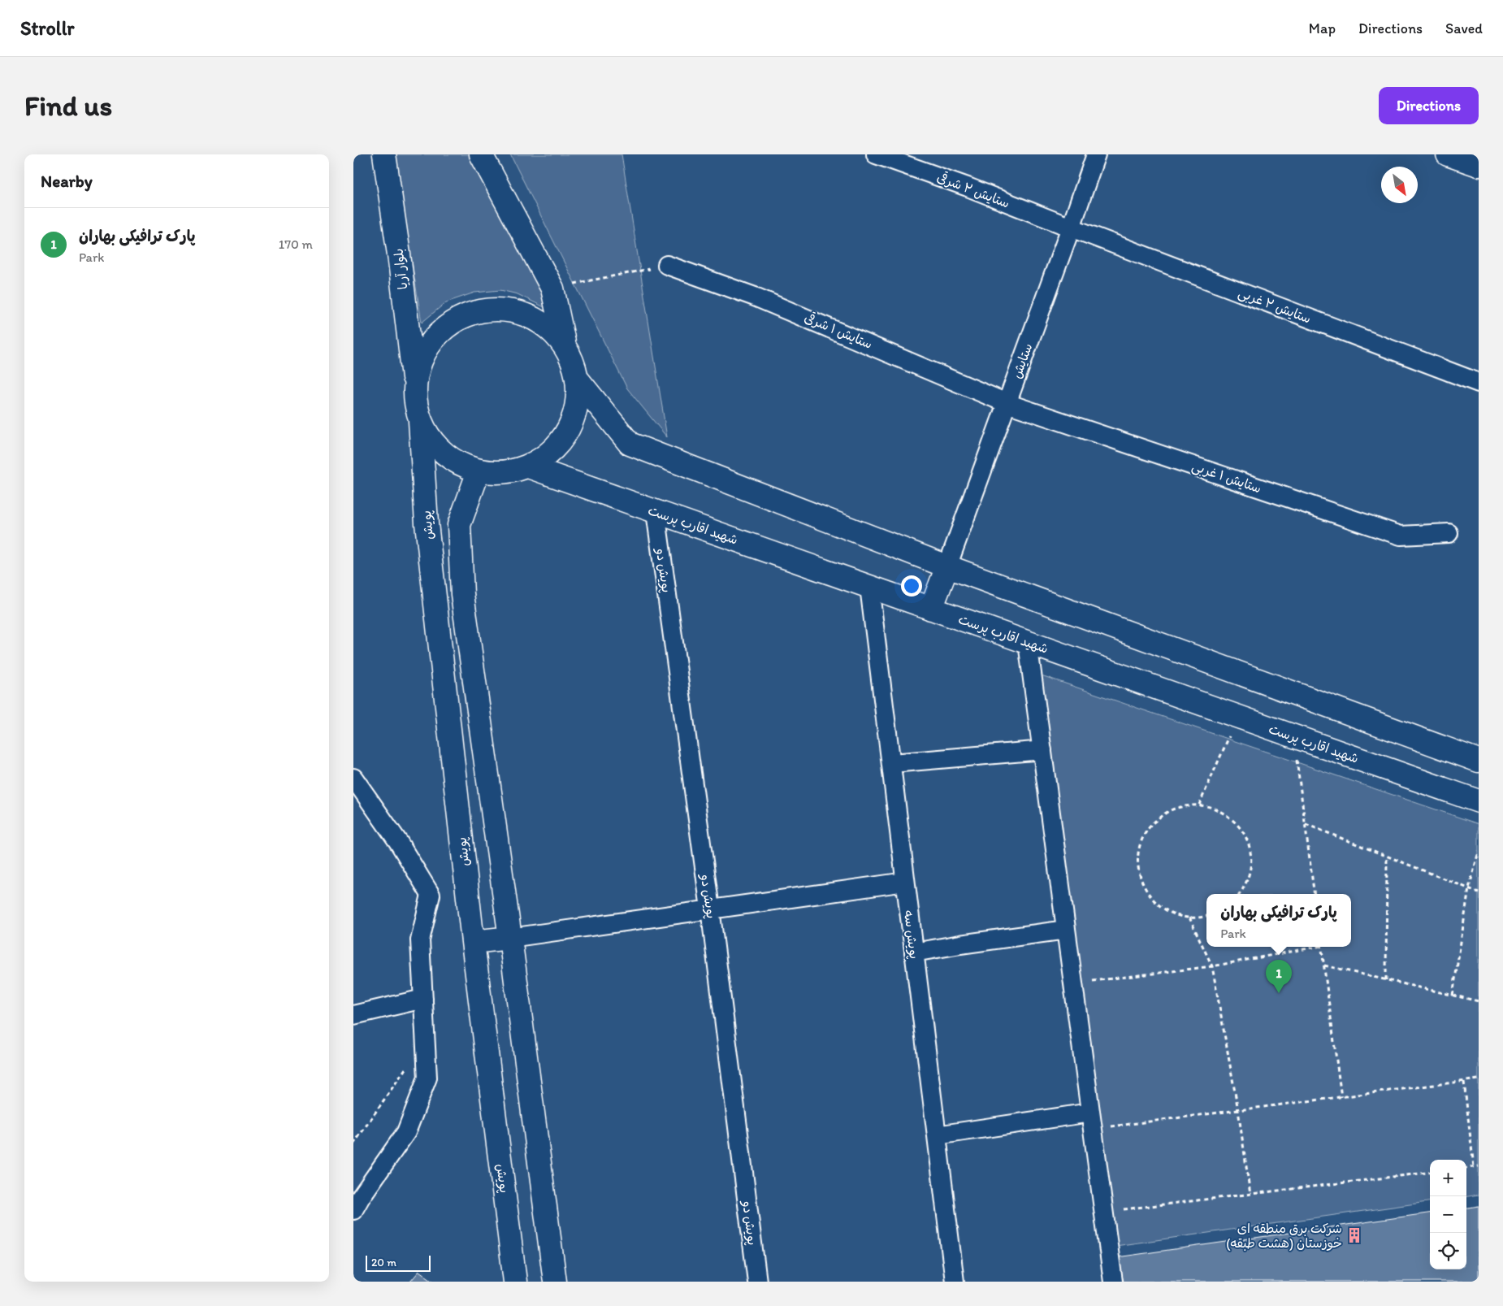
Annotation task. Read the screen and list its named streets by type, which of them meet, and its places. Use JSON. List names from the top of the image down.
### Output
{
  "streets": {
    "main road": ["بلوار آریا", "پویش", "شهید اقارب پرست"],
    "street": [
      "ستایش ۲ شرقی",
      "ستایش ۲ غربی",
      "ستایش ۱ شرقی",
      "ستایش",
      "ستایش ۱ غربی",
      "پویش دو",
      "پویش سه"
    ]
  },
  "crossings": [
    ["ستایش ۲ شرقی", "ستایش ۲ غربی"],
    ["ستایش ۲ شرقی", "ستایش"],
    ["ستایش ۲ غربی", "ستایش"],
    ["ستایش ۱ شرقی", "ستایش"],
    ["ستایش ۱ شرقی", "ستایش ۱ غربی"],
    ["ستایش", "ستایش ۱ غربی"],
    ["شهید اقارب پرست", "پویش دو"],
    ["شهید اقارب پرست", "پویش سه"]
  ],
  "places": {
    "building": ["شرکت برق منطقه ای خوزستان (هشت طبقه)"]
  },
  "scale_bar": "20 m",
  "north": "bottom right",
  "page": {
    "header": "Strollr",
    "nav": ["Map", "Directions", "Saved"],
    "buttons": "Directions",
    "title": "Find us",
    "heading": "Nearby",
    "list": [
      {
        "mark": "1",
        "name": "پارک ترافیکی بهاران",
        "note": "Park",
        "value": "170 m"
      }
    ],
    "popup": ["پارک ترافیکی بهاران", "Park"],
    "pins": "1",
    "map_buttons": ["+", "−"],
    "scale": "20 m"
  }
}
